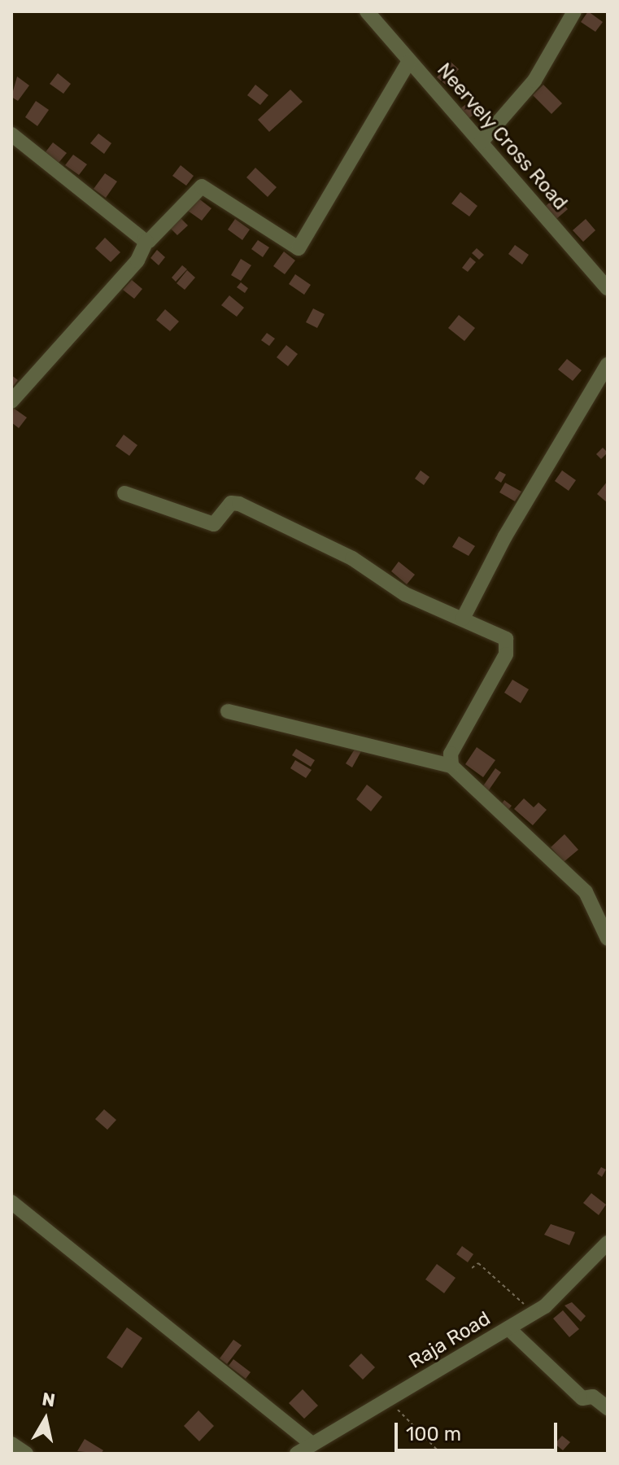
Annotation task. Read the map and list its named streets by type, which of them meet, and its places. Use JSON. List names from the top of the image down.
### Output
{
  "streets": {
    "street": ["Neervely Cross Road", "Raja Road"]
  },
  "scale_bar": "100 m",
  "north": "top"
}
